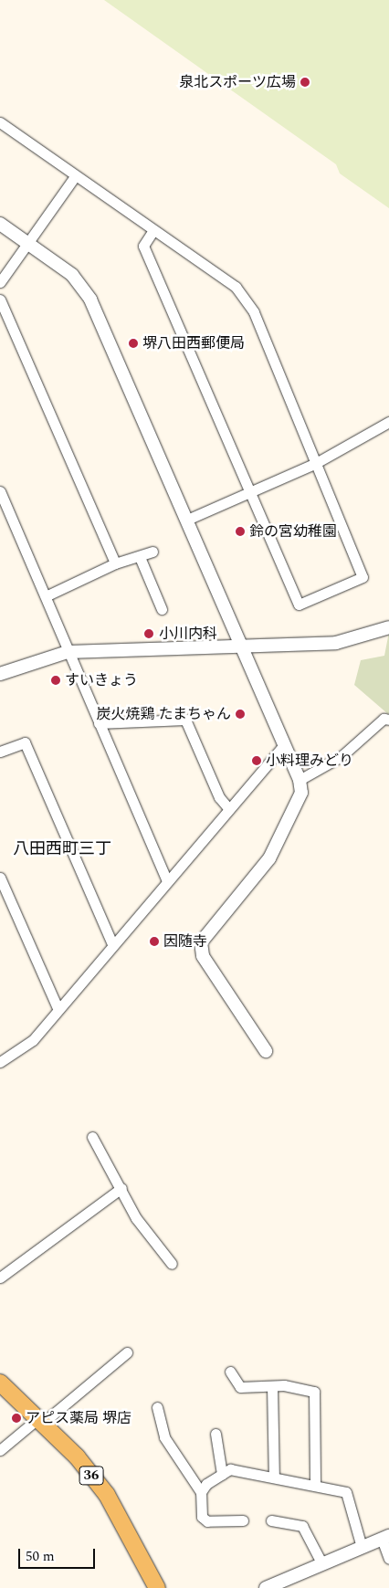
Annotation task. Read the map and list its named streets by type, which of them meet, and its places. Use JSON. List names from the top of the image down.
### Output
{
  "streets": {
    "main road": ["36"]
  },
  "districts": ["八田西町三丁"],
  "places": [
    "泉北スポーツ広場",
    "堺八田西郵便局",
    "鈴の宮幼稚園",
    "小川内科",
    "すいきょう",
    "炭火焼鶏 たまちゃん",
    "小料理みどり",
    "因随寺",
    "アピス薬局 堺店"
  ],
  "scale_bar": "50 m"
}
